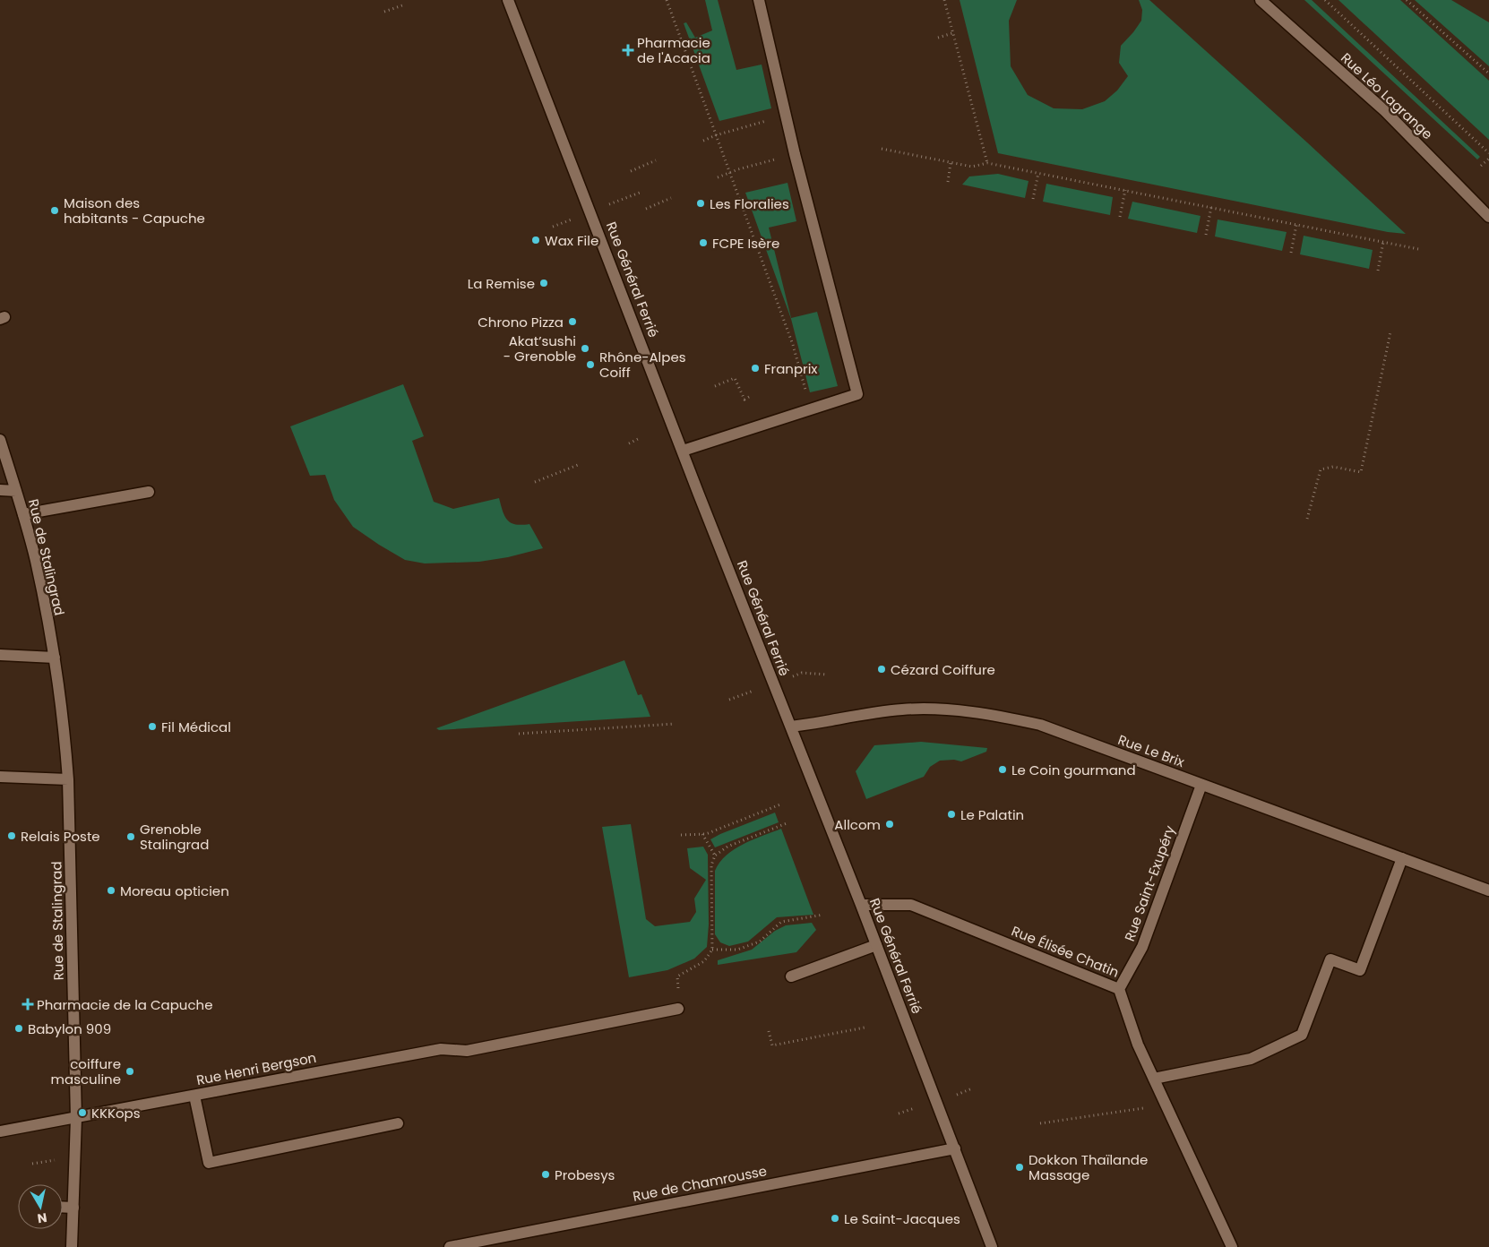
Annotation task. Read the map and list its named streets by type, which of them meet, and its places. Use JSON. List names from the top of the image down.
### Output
{
  "streets": {
    "street": [
      "Rue Léo Lagrange",
      "Rue Général Ferrié",
      "Rue de Stalingrad",
      "Rue Le Brix",
      "Rue Saint-Exupéry",
      "Rue Élisée Chatin",
      "Rue Henri Bergson",
      "Rue de Chamrousse"
    ]
  },
  "crossings": [
    ["Rue Général Ferrié", "Rue Le Brix"],
    ["Rue Général Ferrié", "Rue Élisée Chatin"],
    ["Rue Général Ferrié", "Rue de Chamrousse"],
    ["Rue de Stalingrad", "Rue Henri Bergson"],
    ["Rue Le Brix", "Rue Saint-Exupéry"],
    ["Rue Saint-Exupéry", "Rue Élisée Chatin"]
  ],
  "places": {
    "health": ["Pharmacie de l'Acacia", "Pharmacie de la Capuche"],
    "other": [
      "Les Floralies",
      "Maison des habitants - Capuche",
      "Wax File",
      "FCPE Isère",
      "La Remise",
      "Chrono Pizza",
      "Akat’sushi - Grenoble",
      "Rhône-Alpes Coiff",
      "Franprix",
      "Cézard Coiffure",
      "Fil Médical",
      "Le Coin gourmand",
      "Le Palatin",
      "Allcom",
      "Relais Poste",
      "Grenoble Stalingrad",
      "Moreau opticien",
      "Babylon 909",
      "coiffure masculine",
      "KKKops",
      "Dokkon Thaïlande Massage",
      "Probesys",
      "Le Saint-Jacques"
    ]
  },
  "north": "bottom"
}
